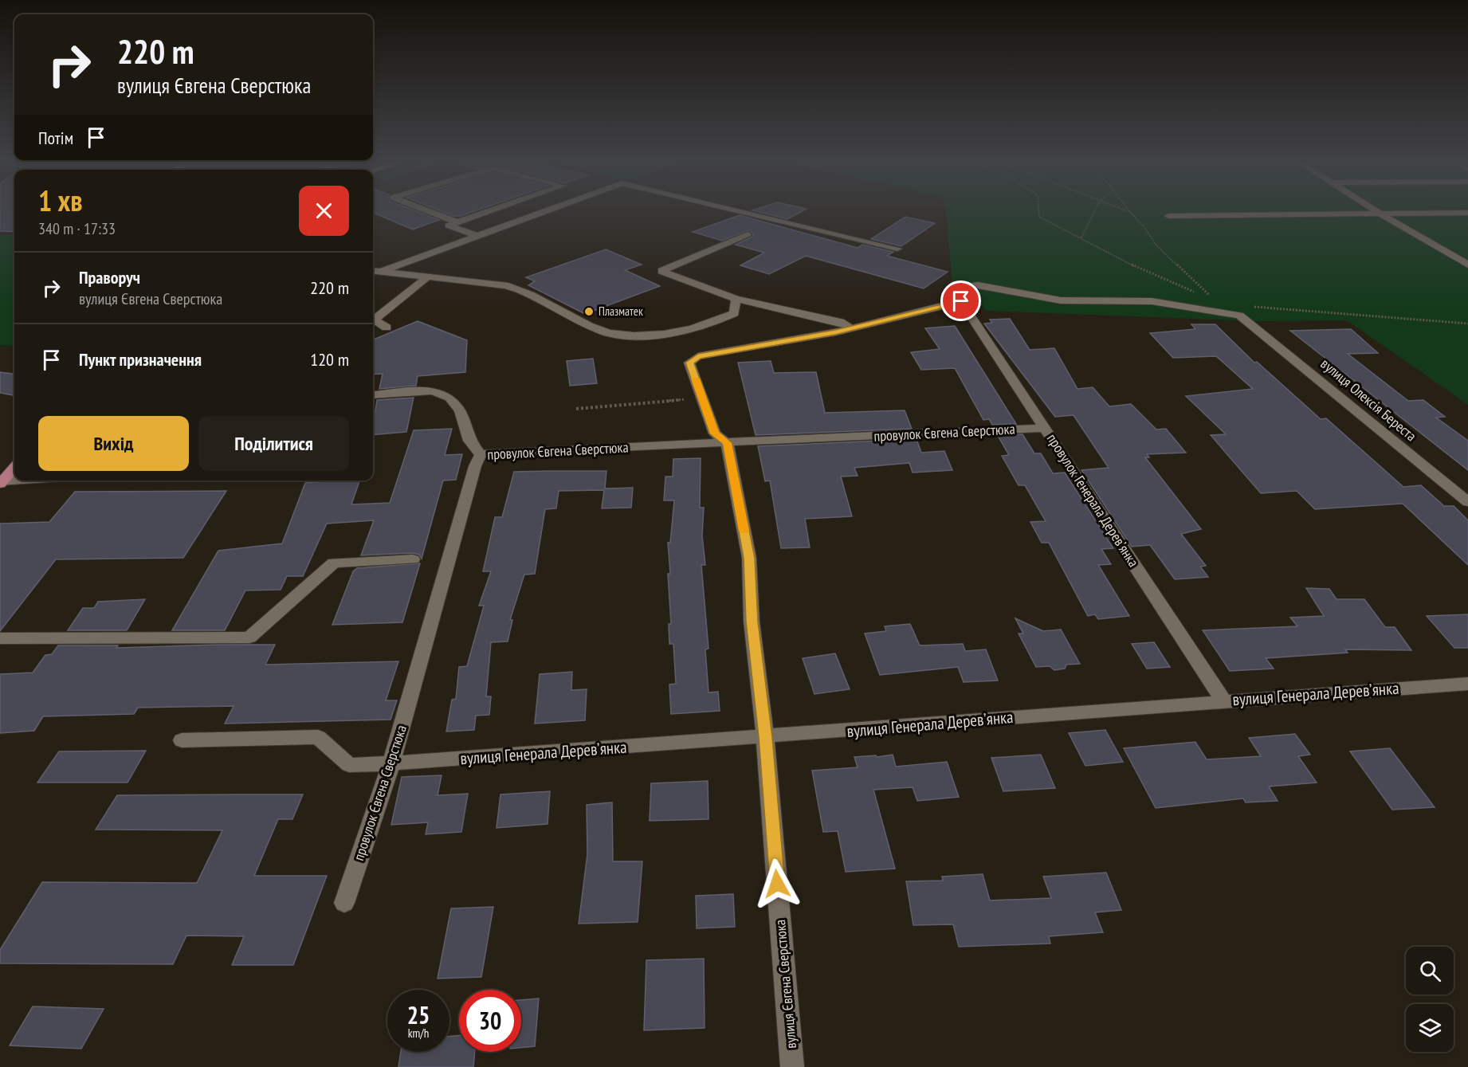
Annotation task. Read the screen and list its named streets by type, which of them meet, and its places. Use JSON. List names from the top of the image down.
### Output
{
  "streets": {
    "street": [
      "вулиця Олексія Береста",
      "провулок Євгена Сверстюка",
      "провулок Генерала Деревʼянка",
      "вулиця Генерала Деревʼянка",
      "вулиця Євгена Сверстюка"
    ]
  },
  "crossings": [
    ["провулок Євгена Сверстюка", "провулок Генерала Деревʼянка"],
    ["провулок Євгена Сверстюка", "вулиця Генерала Деревʼянка"],
    ["провулок Євгена Сверстюка", "вулиця Євгена Сверстюка"],
    ["провулок Генерала Деревʼянка", "вулиця Генерала Деревʼянка"],
    ["провулок Генерала Деревʼянка", "вулиця Євгена Сверстюка"],
    ["вулиця Генерала Деревʼянка", "вулиця Євгена Сверстюка"]
  ],
  "places": ["Плазматек"],
  "page": {
    "turn": ["220 m", "вулиця Євгена Сверстюка"],
    "then": "Потім",
    "heading": ["1 хв", "340 m · 17:33"],
    "list": [
      {
        "name": "Праворуч",
        "note": "вулиця Євгена Сверстюка",
        "value": "220 m"
      },
      {
        "name": "Пункт призначення",
        "value": "120 m"
      }
    ],
    "buttons": ["Вихід", "Поділитися"],
    "speed": "25 km/h",
    "limit": "30"
  }
}
